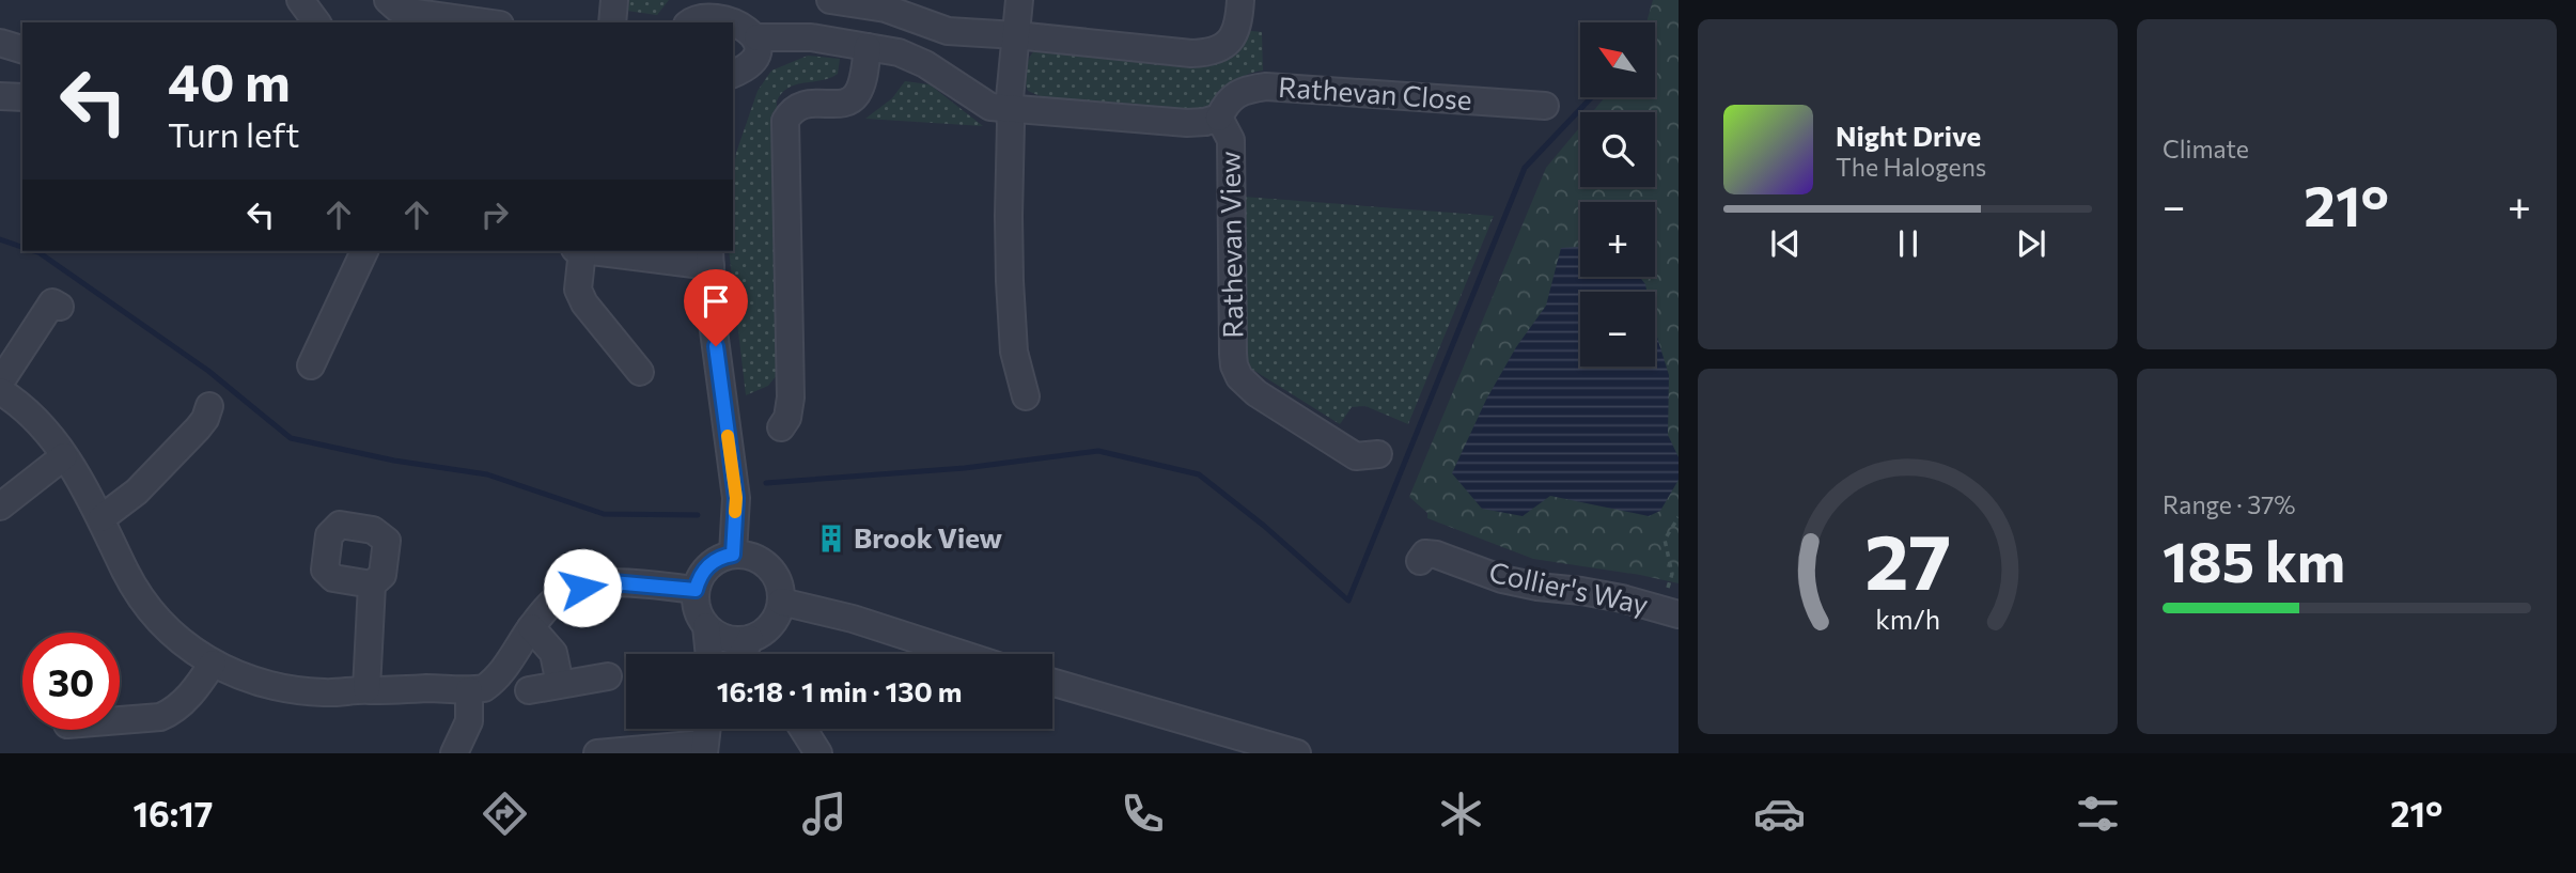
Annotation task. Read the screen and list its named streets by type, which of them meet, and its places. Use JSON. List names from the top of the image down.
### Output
{
  "streets": {
    "street": ["Rathevan Close", "Rathevan View", "Collier's Way"]
  },
  "crossings": [
    ["Rathevan Close", "Rathevan View"]
  ],
  "places": {
    "building": ["Brook View"]
  },
  "north": "top left",
  "page": {
    "tile": [
      "Climate",
      ["Range · 37%", "185 km"]
    ],
    "map_buttons": ["+", "−"],
    "turn": ["40 m", "Turn left"],
    "song": ["Night Drive", "The Halogens"],
    "heat": ["−", "21°", "+"],
    "limit": "30",
    "trip": "16:18 · 1 min · 130 m",
    "tabs": ["16:17", "21°"],
    "gauge": ["27", "km/h"]
  }
}
